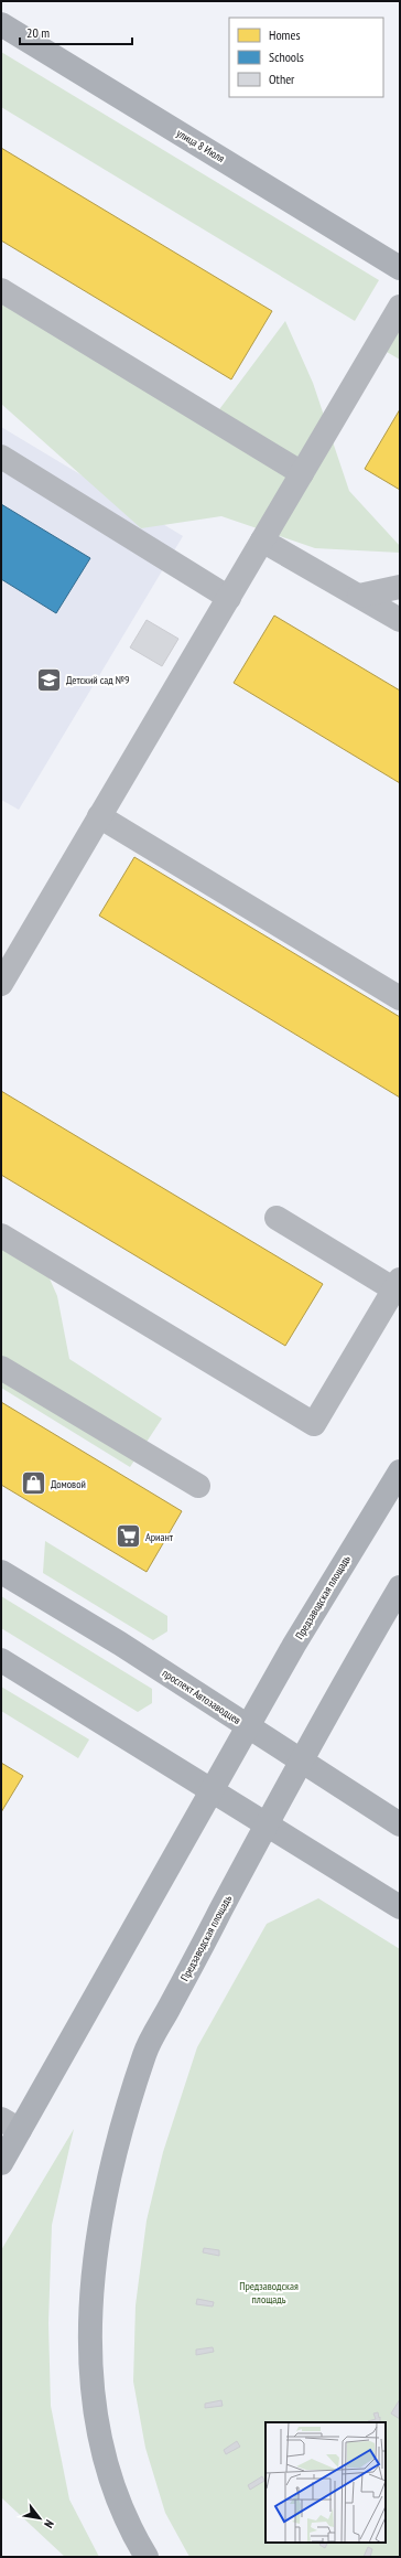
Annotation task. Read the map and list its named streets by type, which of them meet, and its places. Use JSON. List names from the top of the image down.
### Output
{
  "streets": {
    "main road": ["улица 8 Июля", "Предзаводская площадь", "проспект Автозаводцев"]
  },
  "crossings": [
    ["Предзаводская площадь", "проспект Автозаводцев"]
  ],
  "parks": ["Предзаводская площадь"],
  "places": {
    "school or university": ["Детский сад №9"],
    "shop": ["Домовой"],
    "supermarket": ["Ариант"]
  },
  "legend": ["Homes", "Schools", "Other"],
  "scale_bar": "20 m",
  "north": "bottom right"
}
